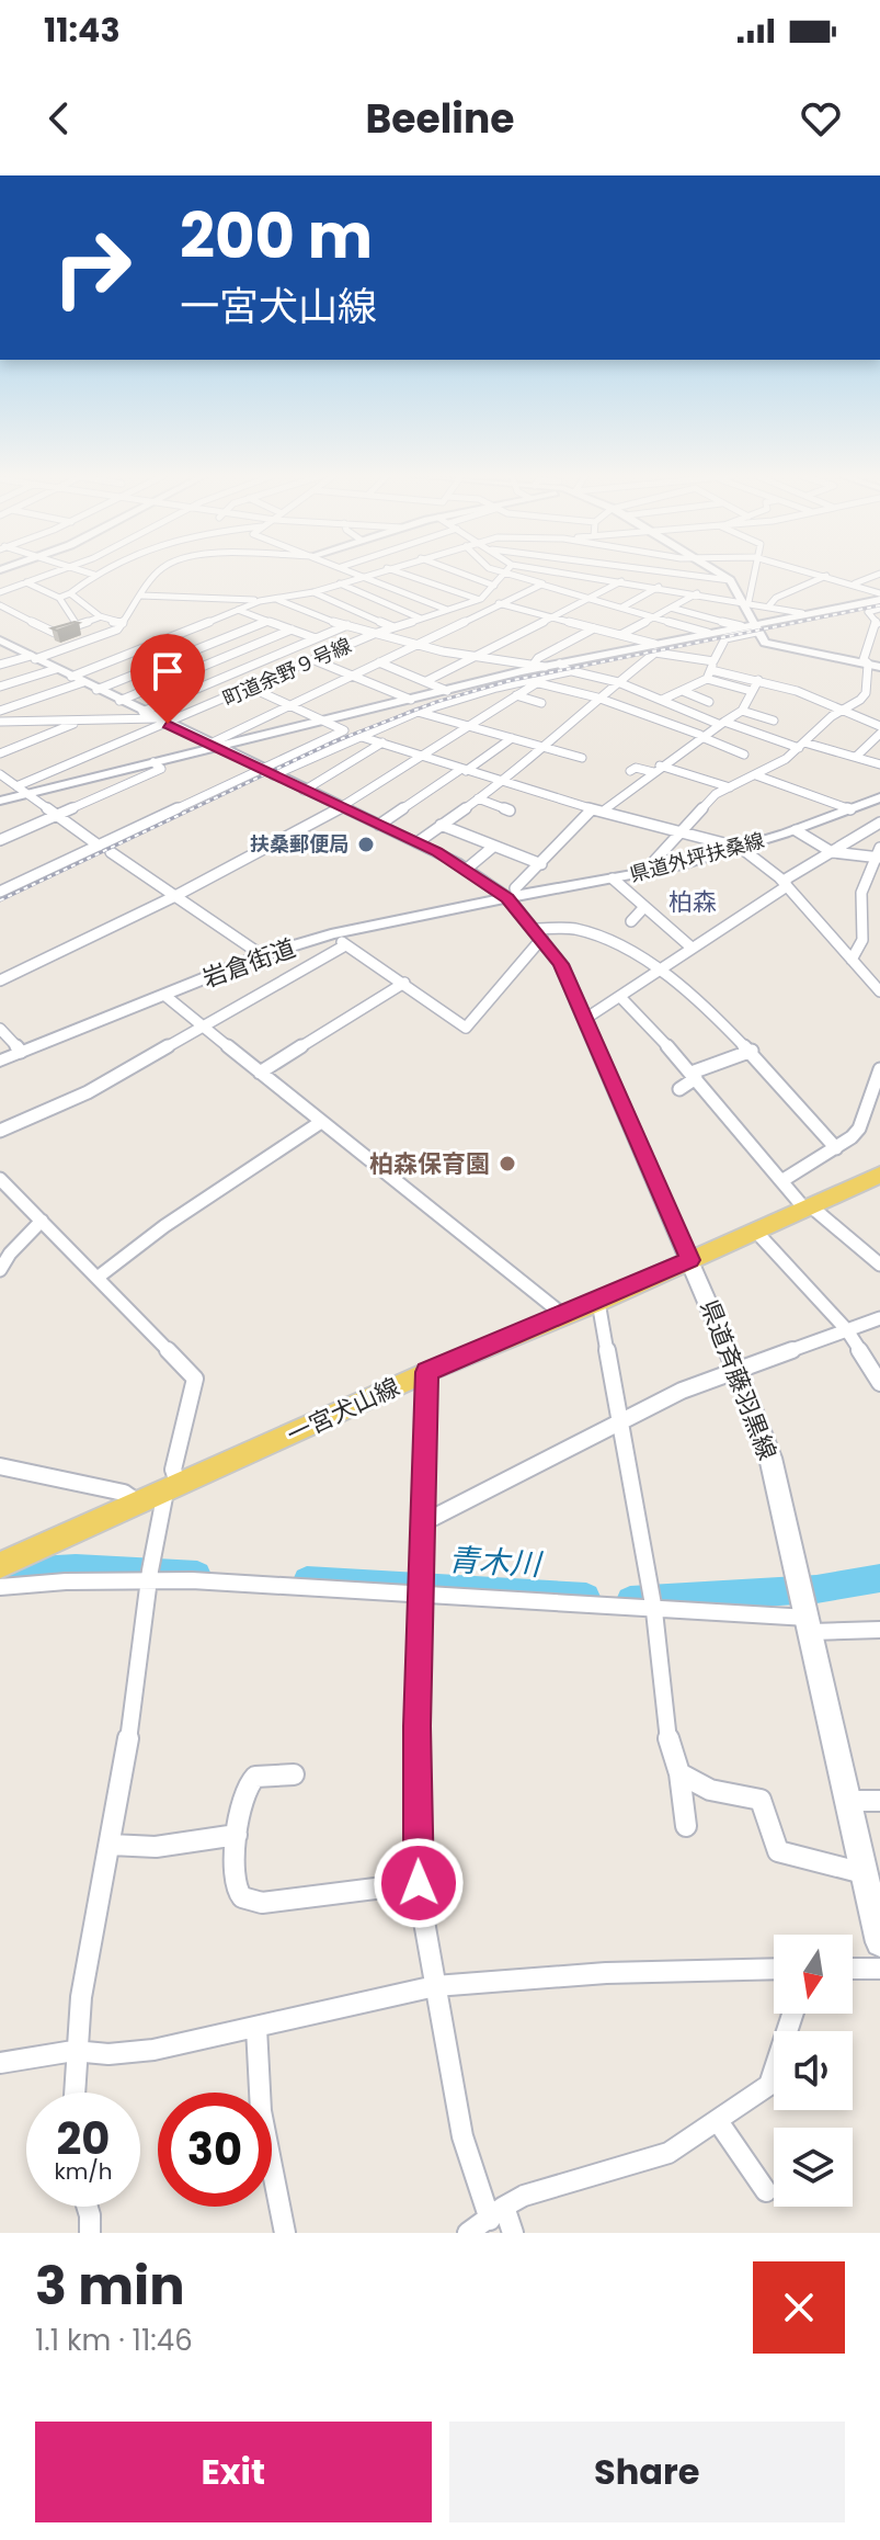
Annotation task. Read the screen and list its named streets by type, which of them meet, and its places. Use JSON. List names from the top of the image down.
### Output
{
  "streets": {
    "main road": [
      "県道外坪扶桑線",
      "岩倉街道",
      "県道斉藤羽黒線",
      "一宮犬山線"
    ],
    "street": ["町道余野９号線"]
  },
  "crossings": [
    ["町道余野９号線", "県道斉藤羽黒線"],
    ["県道外坪扶桑線", "岩倉街道"],
    ["県道外坪扶桑線", "県道斉藤羽黒線"],
    ["岩倉街道", "県道斉藤羽黒線"],
    ["県道斉藤羽黒線", "一宮犬山線"]
  ],
  "districts": ["柏森"],
  "water": ["青木川"],
  "places": ["扶桑郵便局", "柏森保育園"],
  "north": "bottom",
  "page": {
    "status": "11:43",
    "header": "Beeline",
    "turn": ["200 m", "一宮犬山線"],
    "speed": "20 km/h",
    "limit": "30",
    "heading": ["3 min", "1.1 km · 11:46"],
    "buttons": ["Exit", "Share"]
  }
}
